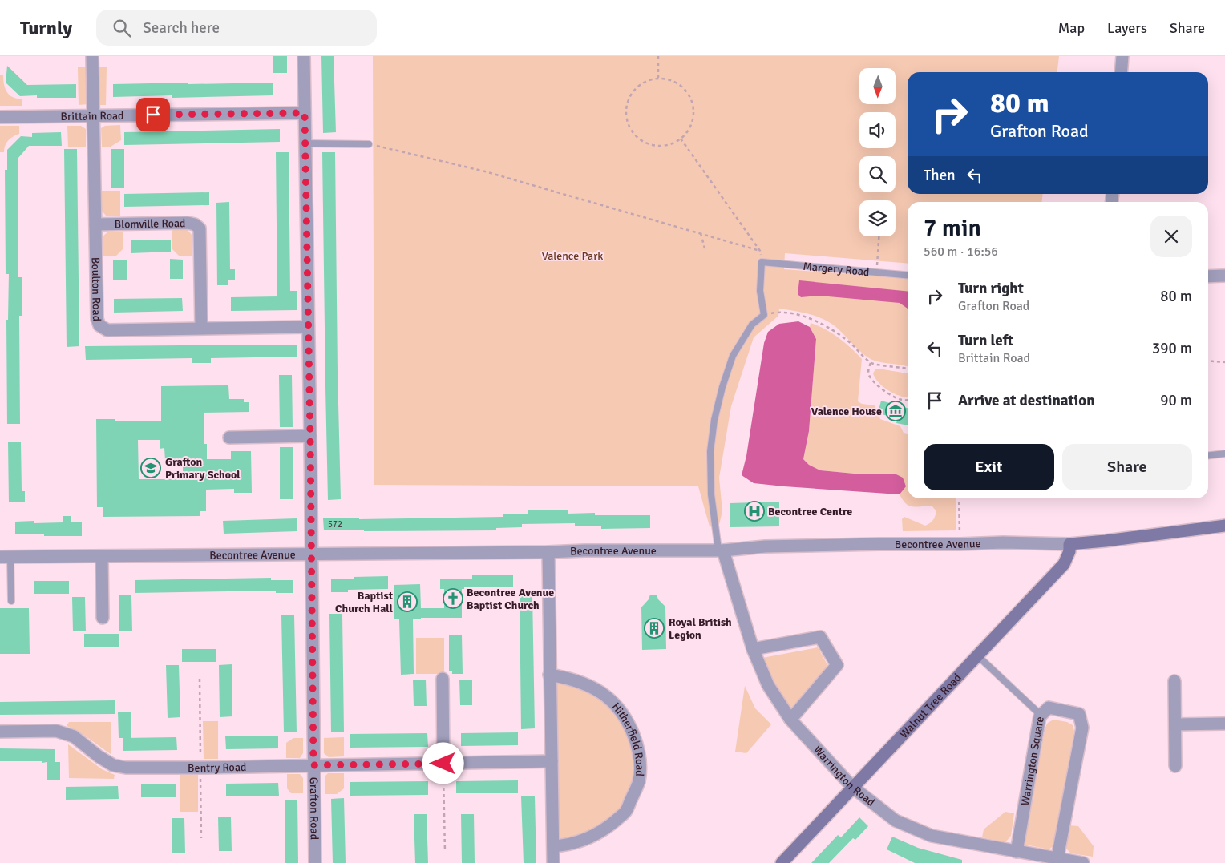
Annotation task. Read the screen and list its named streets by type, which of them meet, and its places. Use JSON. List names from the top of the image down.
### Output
{
  "streets": {
    "street": [
      "Brittain Road",
      "Blomville Road",
      "Boulton Road",
      "Becontree Avenue",
      "Walnut Tree Road",
      "Hitherfield Road",
      "Warrington Square",
      "Bentry Road",
      "Warrington Road",
      "Grafton Road"
    ],
    "lane": ["Margery Road"]
  },
  "crossings": [
    ["Brittain Road", "Boulton Road"],
    ["Brittain Road", "Grafton Road"],
    ["Blomville Road", "Boulton Road"],
    ["Boulton Road", "Grafton Road"],
    ["Becontree Avenue", "Walnut Tree Road"],
    ["Becontree Avenue", "Warrington Road"],
    ["Becontree Avenue", "Grafton Road"],
    ["Walnut Tree Road", "Warrington Road"],
    ["Warrington Square", "Warrington Road"],
    ["Bentry Road", "Grafton Road"]
  ],
  "parks": ["Valence Park"],
  "places": {
    "museum": ["Valence House"],
    "school or university": ["Grafton Primary School"],
    "hospital": ["Becontree Centre"],
    "church": ["Becontree Avenue Baptist Church"],
    "building": ["Baptist Church Hall", "Royal British Legion"]
  },
  "house_numbers": ["572"],
  "north": "bottom",
  "page": {
    "header": "Turnly",
    "search": "Search here",
    "nav": ["Map", "Layers", "Share"],
    "turn": ["80 m", "Grafton Road"],
    "then": "Then",
    "heading": ["7 min", "560 m · 16:56"],
    "list": [
      {
        "name": "Turn right",
        "note": "Grafton Road",
        "value": "80 m"
      },
      {
        "name": "Turn left",
        "note": "Brittain Road",
        "value": "390 m"
      },
      {
        "name": "Arrive at destination",
        "value": "90 m"
      }
    ],
    "buttons": ["Exit", "Share"]
  }
}
